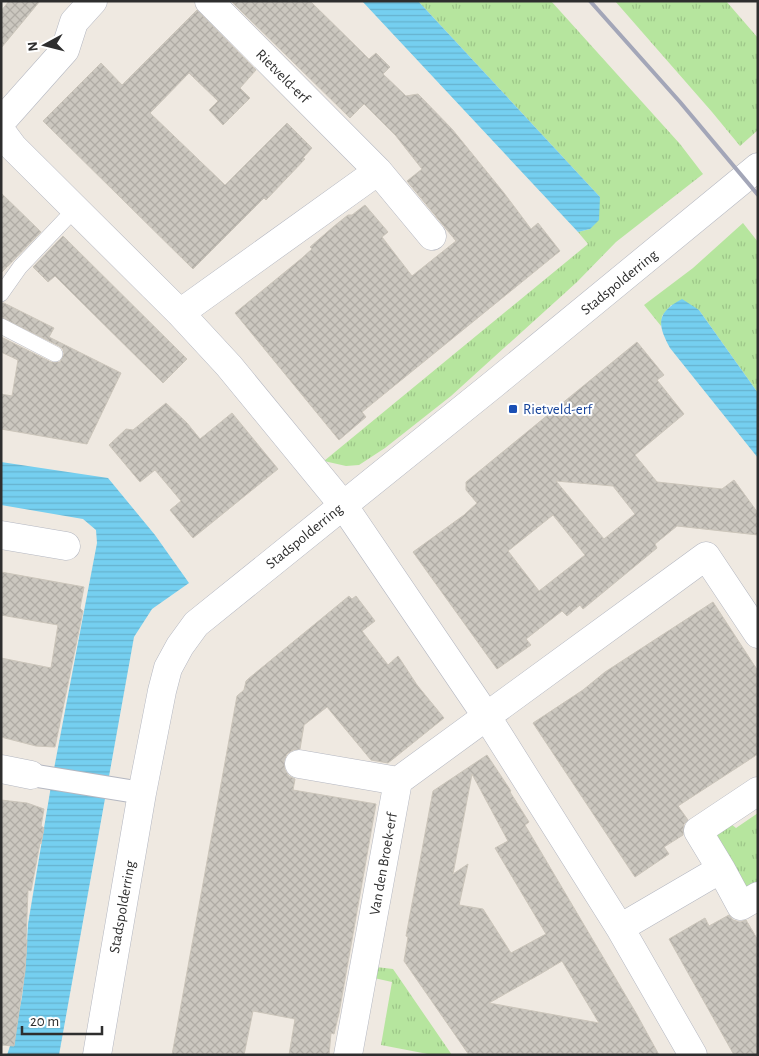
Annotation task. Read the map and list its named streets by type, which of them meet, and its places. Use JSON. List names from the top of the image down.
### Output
{
  "streets": {
    "street": ["Rietveld-erf", "Stadspolderring", "Van den Broek-erf"]
  },
  "places": {
    "transit": ["Rietveld-erf"]
  },
  "scale_bar": "20 m",
  "north": "left"
}
